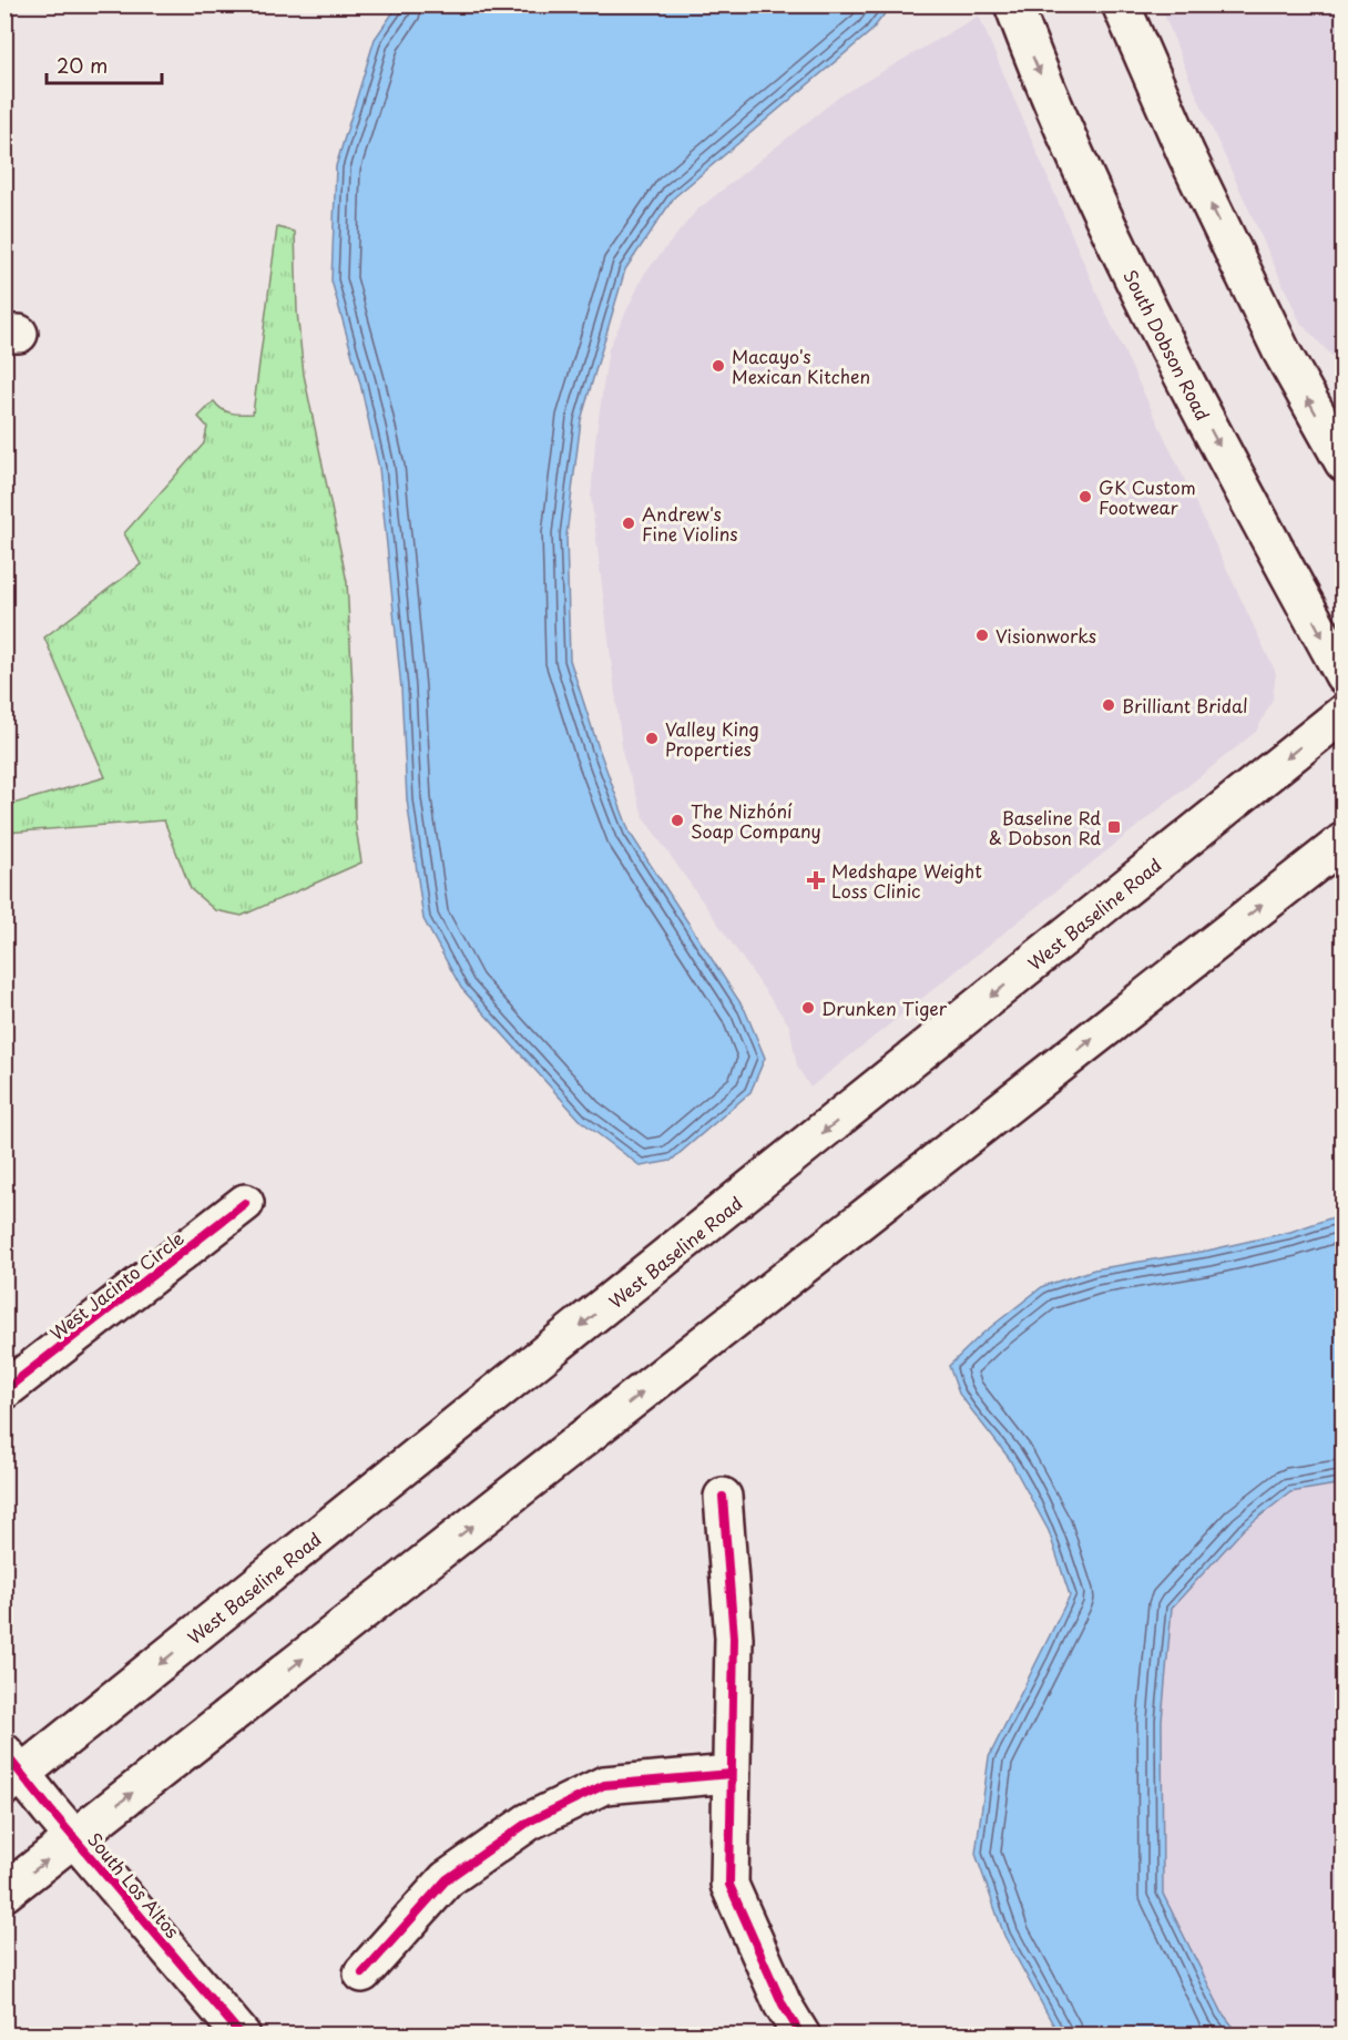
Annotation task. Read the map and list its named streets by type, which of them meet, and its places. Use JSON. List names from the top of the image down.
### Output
{
  "streets": {
    "main road": [
      "South Dobson Road",
      "West Baseline Road",
      "West Jacinto Circle",
      "South Los Altos"
    ]
  },
  "crossings": [
    ["West Baseline Road", "South Los Altos"]
  ],
  "places": {
    "other": [
      "Macayo's Mexican Kitchen",
      "GK Custom Footwear",
      "Andrew's Fine Violins",
      "Visionworks",
      "Brilliant Bridal",
      "Valley King Properties",
      "The Nizhóní Soap Company",
      "Drunken Tiger"
    ],
    "transit": ["Baseline Rd & Dobson Rd"],
    "health": ["Medshape Weight Loss Clinic"]
  },
  "scale_bar": "20 m"
}
